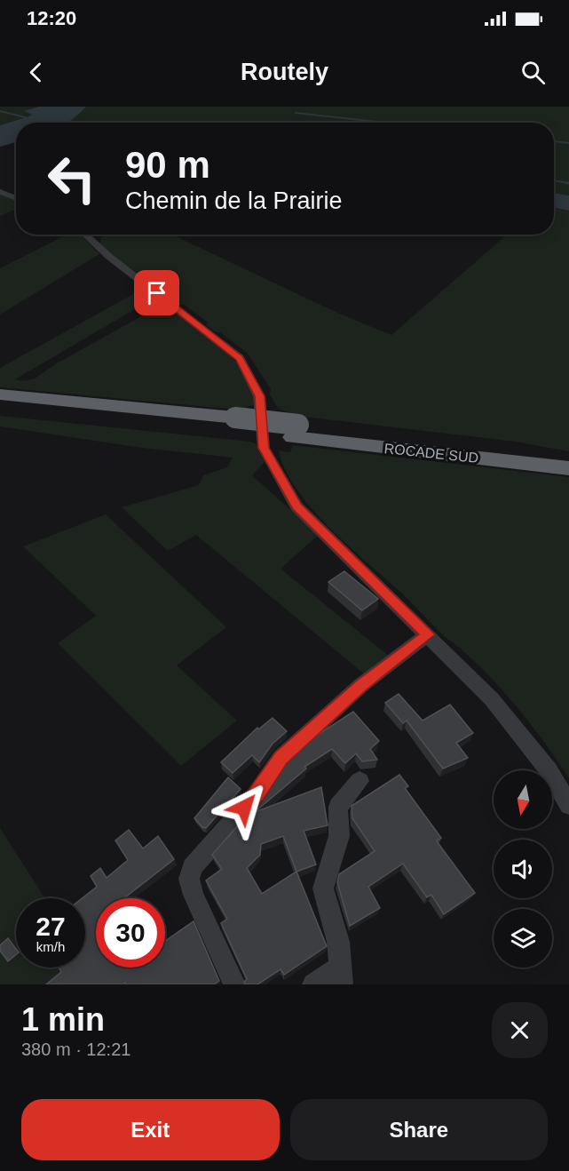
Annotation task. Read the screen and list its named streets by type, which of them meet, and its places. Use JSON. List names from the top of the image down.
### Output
{
  "streets": {
    "highway": ["ROCADE SUD"]
  },
  "north": "bottom",
  "page": {
    "status": "12:20",
    "header": "Routely",
    "turn": ["90 m", "Chemin de la Prairie"],
    "speed": "27 km/h",
    "limit": "30",
    "heading": ["1 min", "380 m · 12:21"],
    "buttons": ["Exit", "Share"]
  }
}
